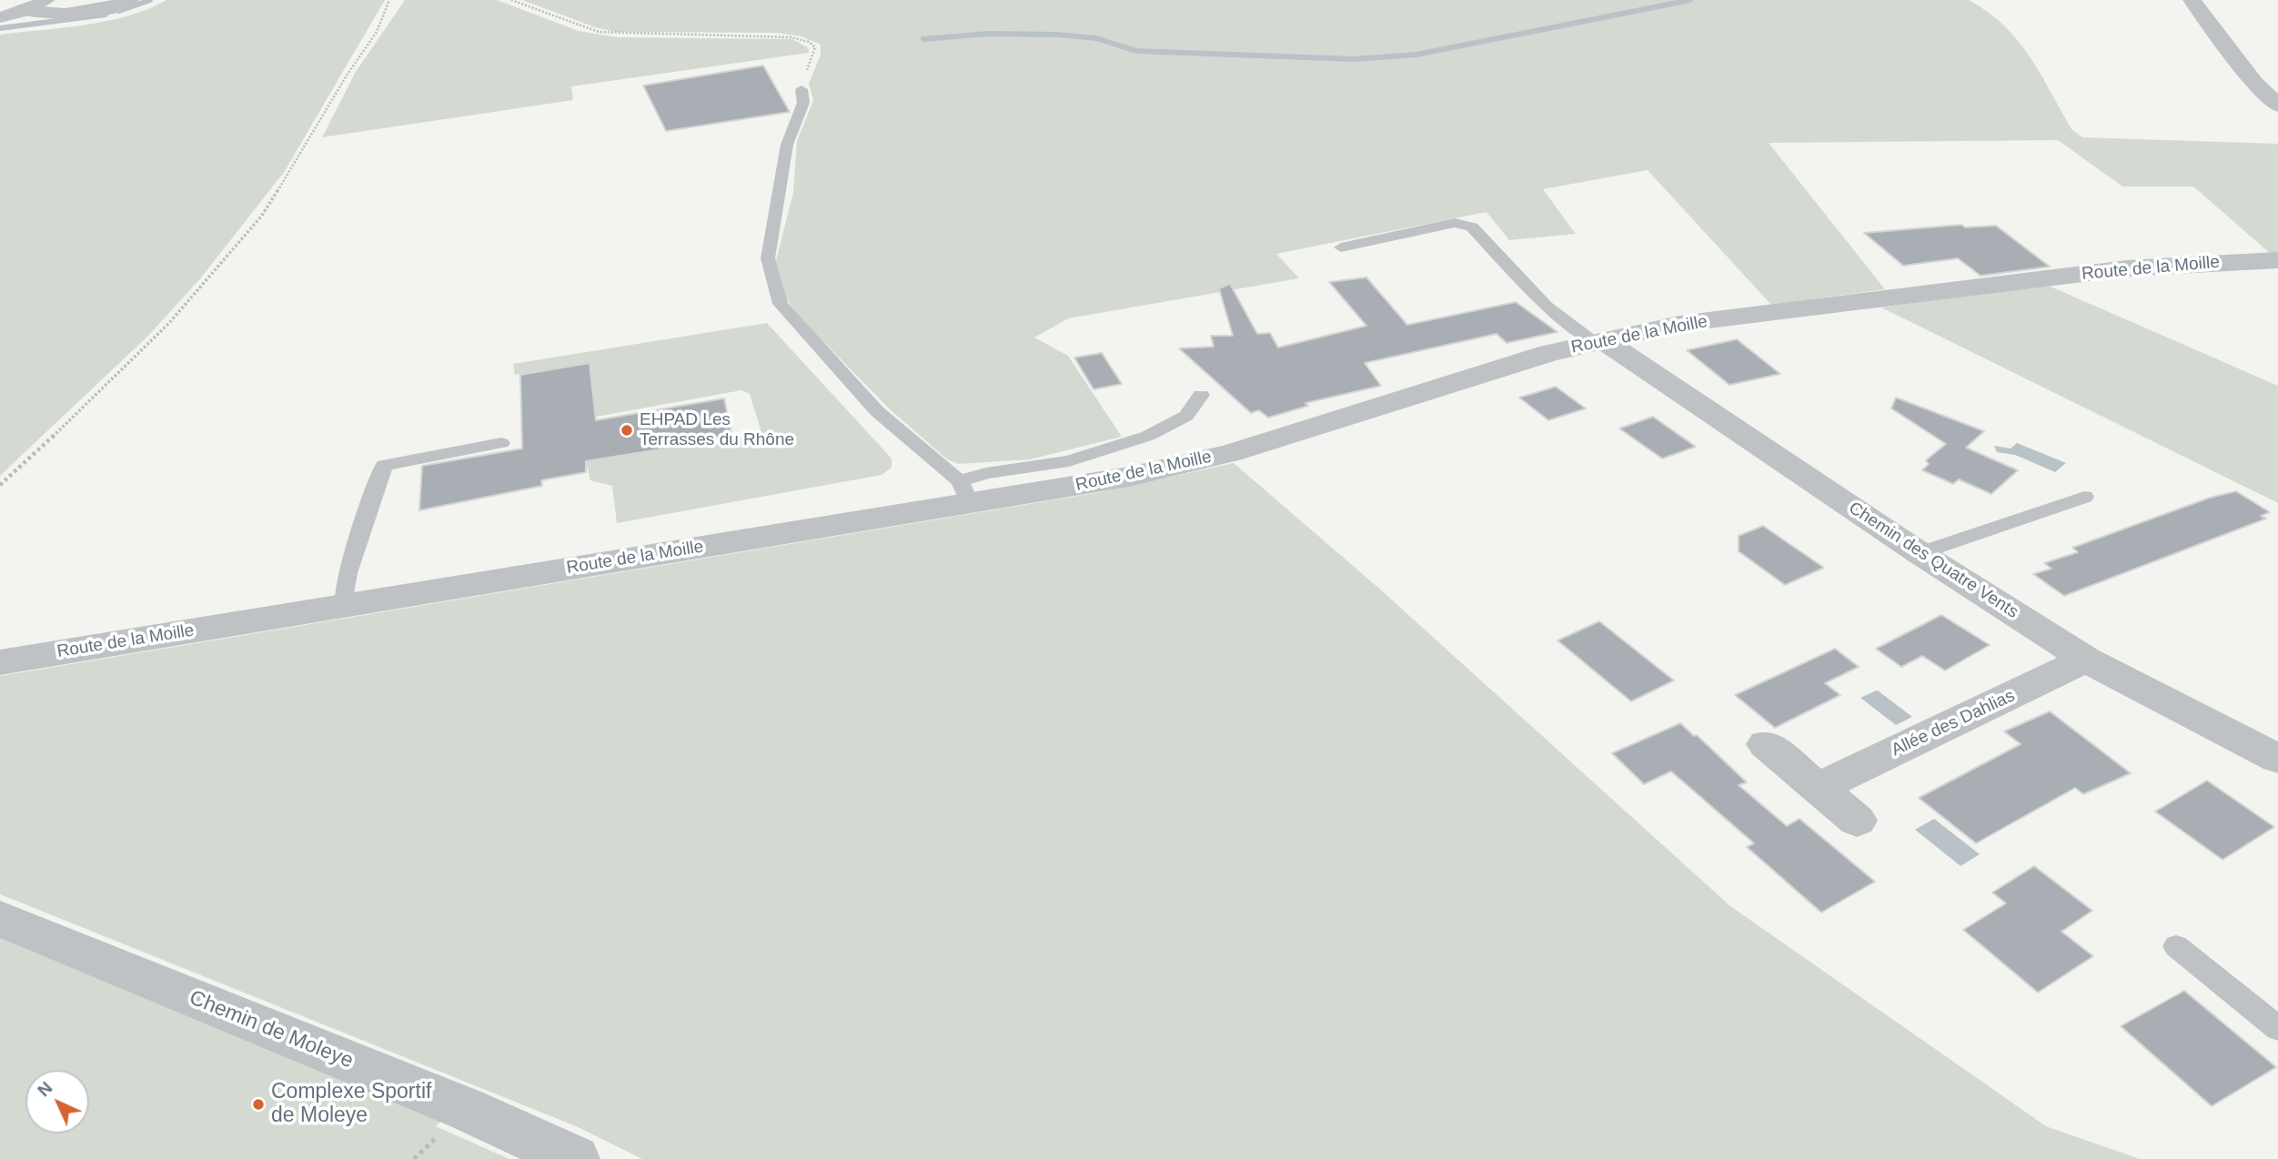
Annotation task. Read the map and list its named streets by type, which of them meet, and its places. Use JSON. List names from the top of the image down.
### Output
{
  "streets": {
    "street": [
      "Route de la Moille",
      "Chemin des Quatre Vents",
      "Allée des Dahlias",
      "Chemin de Moleye"
    ]
  },
  "crossings": [
    ["Route de la Moille", "Chemin des Quatre Vents"],
    ["Chemin des Quatre Vents", "Allée des Dahlias"]
  ],
  "places": ["EHPAD Les Terrasses du Rhône", "Complexe Sportif de Moleye"],
  "north": "top left"
}
